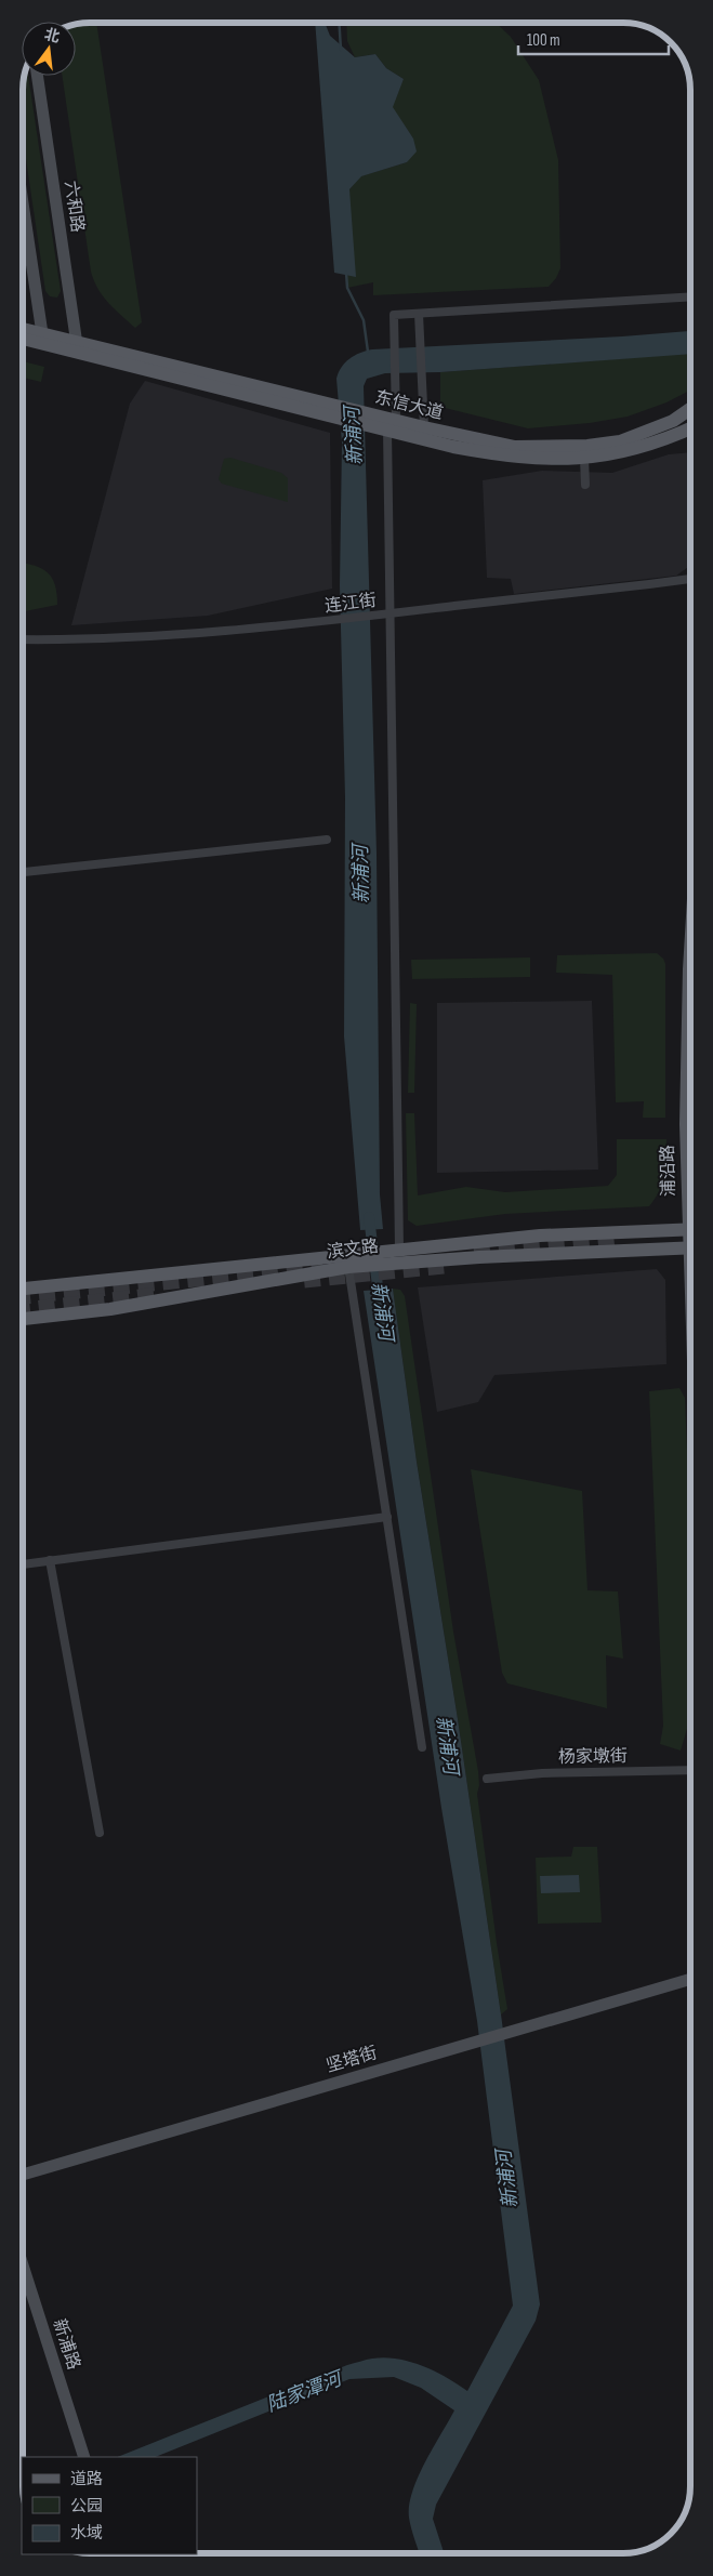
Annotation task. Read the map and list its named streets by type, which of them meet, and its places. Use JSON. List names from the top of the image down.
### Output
{
  "streets": {
    "main road": ["东信大道", "浦沿路", "滨文路"],
    "street": [
      "六和路",
      "连江街",
      "杨家墩街",
      "坚塔街",
      "新浦路"
    ]
  },
  "crossings": [
    ["六和路", "东信大道"]
  ],
  "water": ["新浦河", "陆家潭河"],
  "legend": ["道路", "公园", "水域"],
  "scale_bar": "100 m",
  "north": "top"
}
